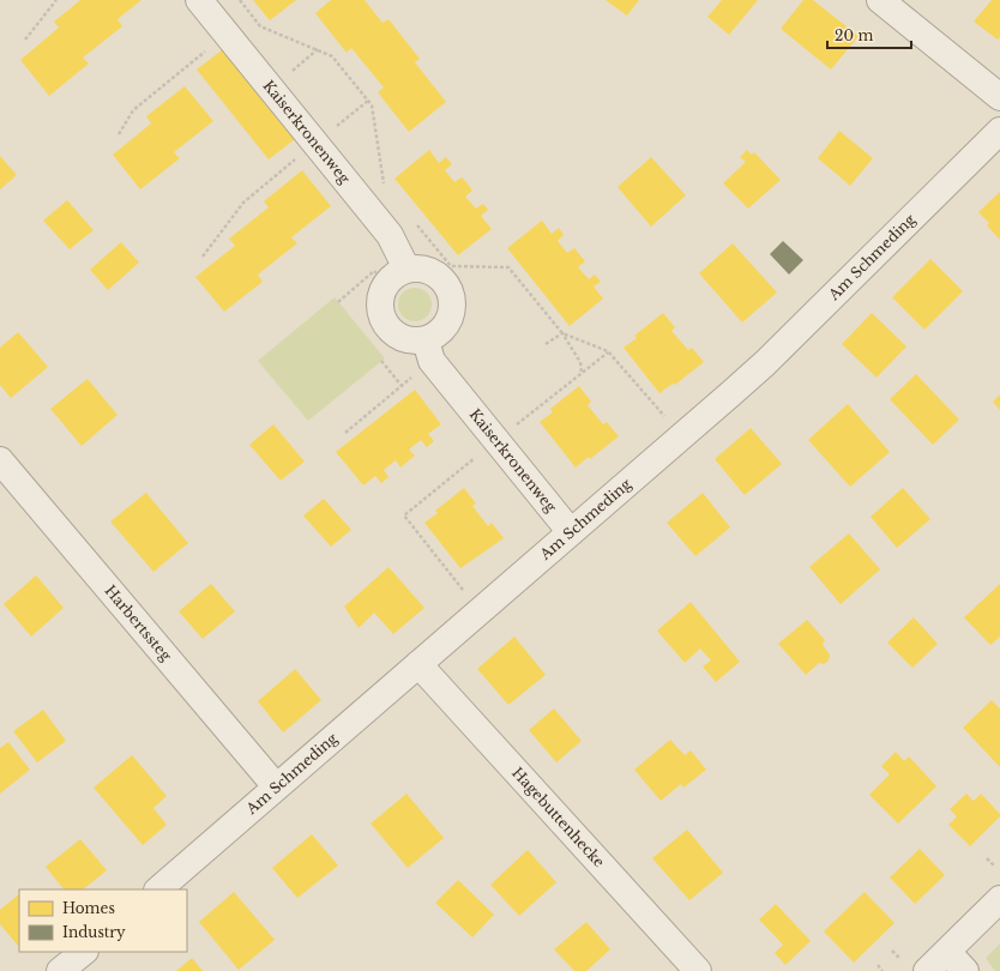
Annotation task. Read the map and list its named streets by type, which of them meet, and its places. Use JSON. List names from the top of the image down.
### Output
{
  "streets": {
    "street": [
      "Kaiserkronenweg",
      "Am Schmeding",
      "Harbertssteg",
      "Hagebuttenhecke"
    ]
  },
  "crossings": [
    ["Kaiserkronenweg", "Am Schmeding"],
    ["Am Schmeding", "Harbertssteg"],
    ["Am Schmeding", "Hagebuttenhecke"]
  ],
  "legend": ["Homes", "Industry"],
  "scale_bar": "20 m"
}
